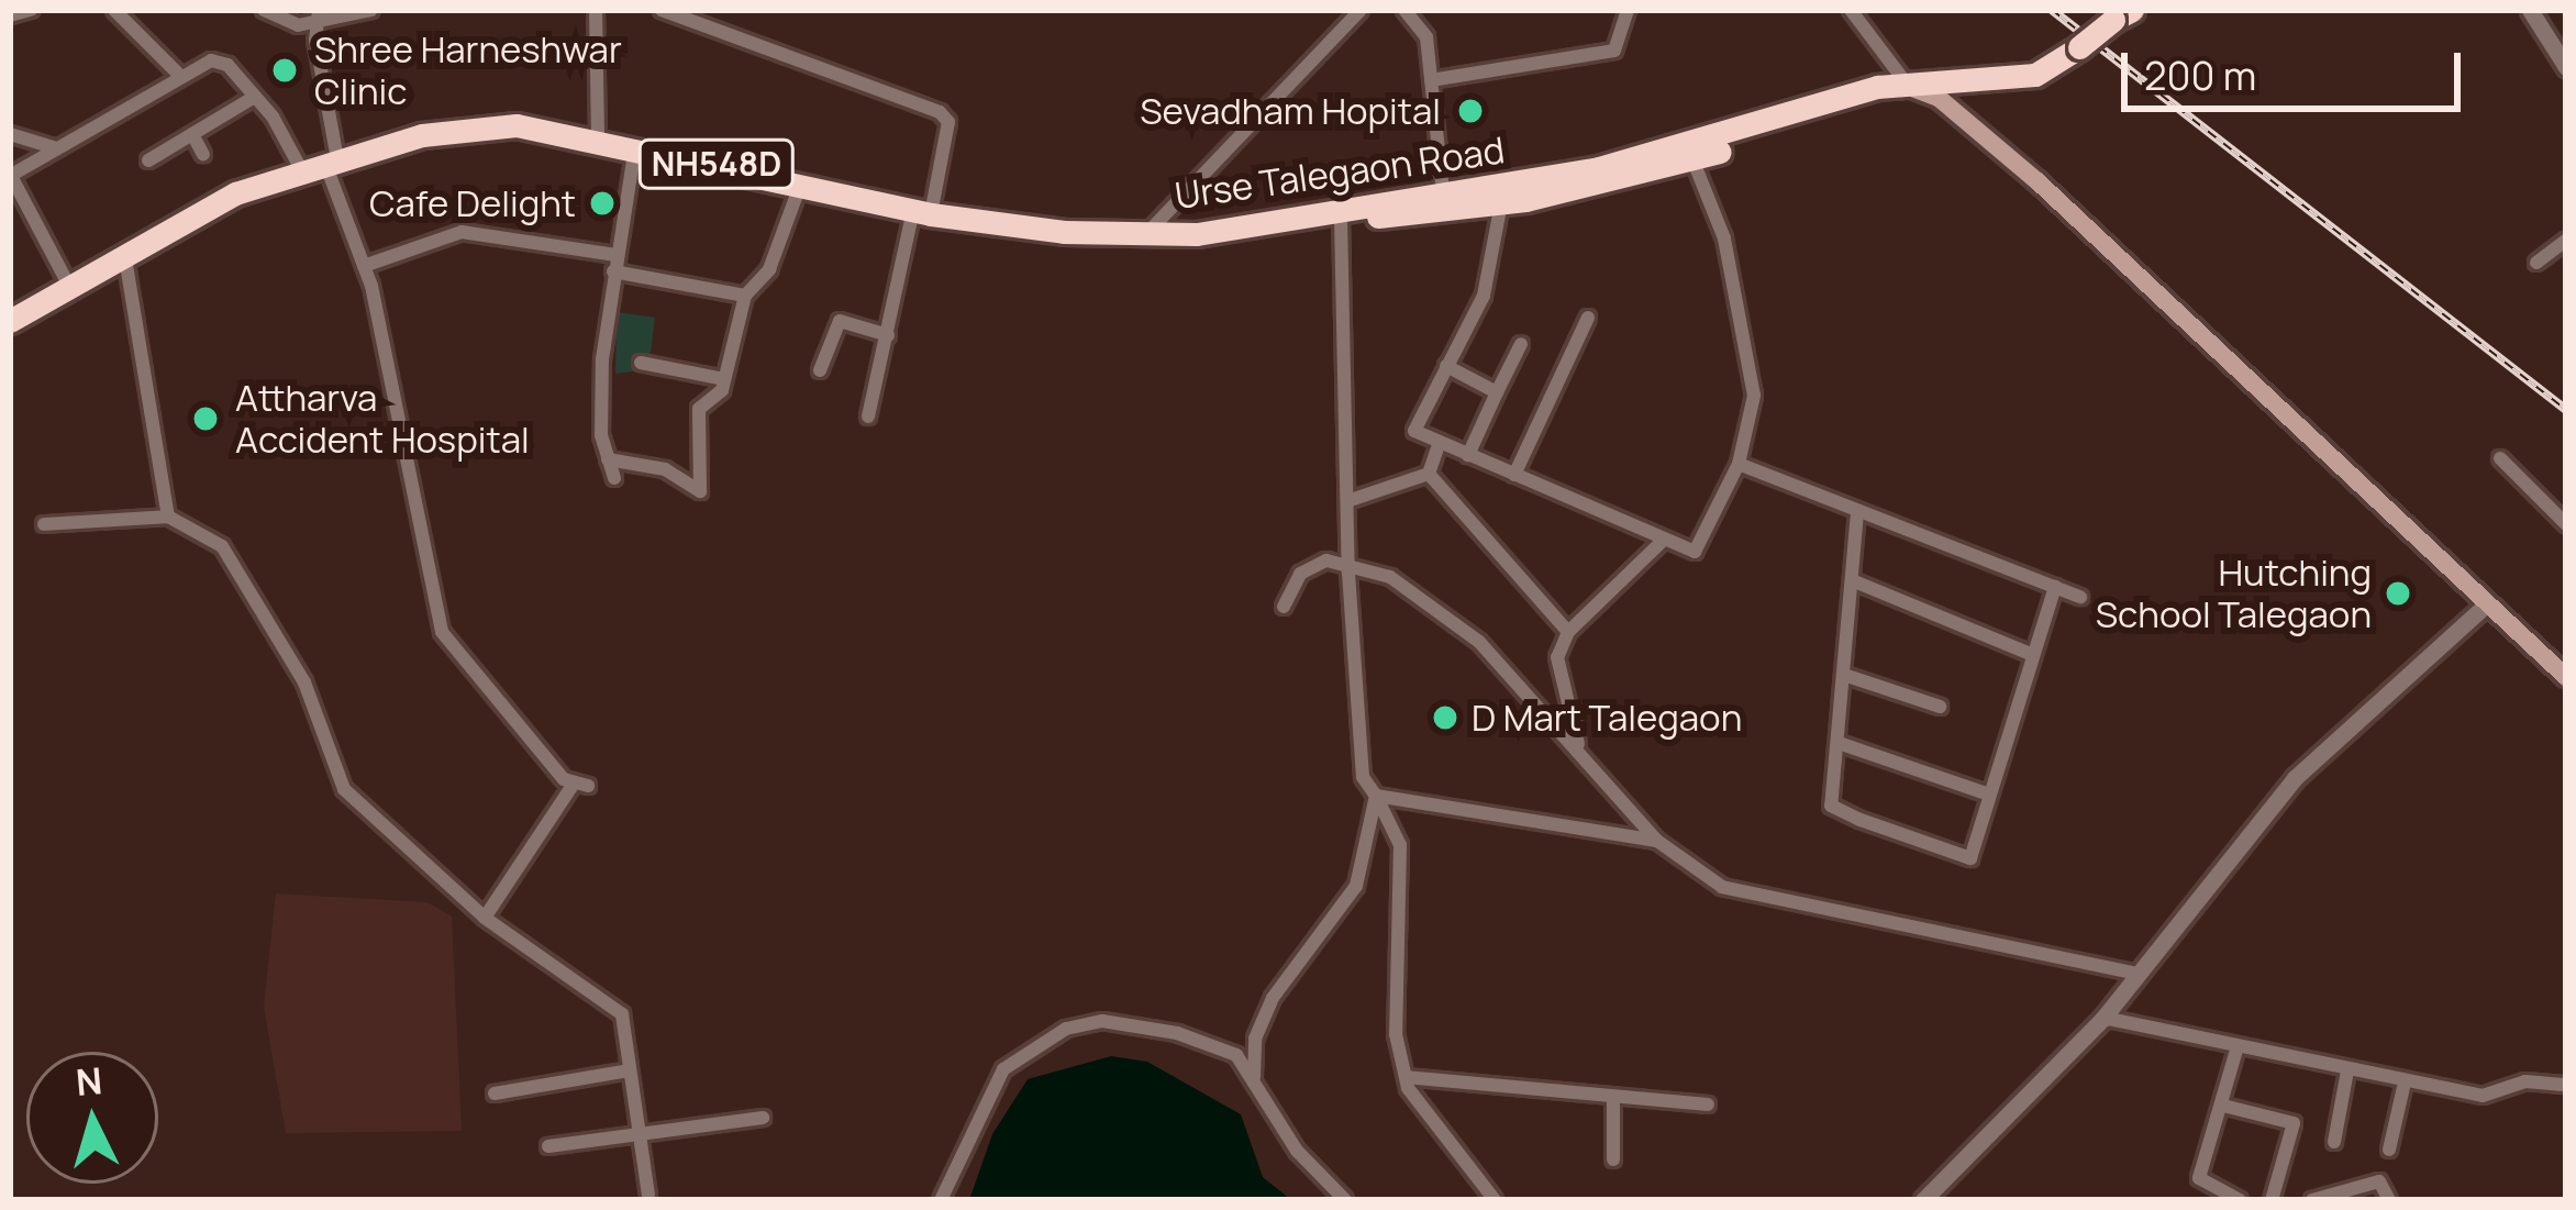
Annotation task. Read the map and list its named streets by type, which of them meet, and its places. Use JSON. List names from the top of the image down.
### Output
{
  "streets": {
    "highway": ["NH548D", "Urse Talegaon Road"]
  },
  "crossings": [
    ["NH548D", "Urse Talegaon Road"]
  ],
  "places": [
    "Shree Harneshwar Clinic",
    "Sevadham Hopital",
    "Cafe Delight",
    "Attharva Accident Hospital",
    "Hutching School Talegaon",
    "D Mart Talegaon"
  ],
  "scale_bar": "200 m",
  "north": "top"
}
